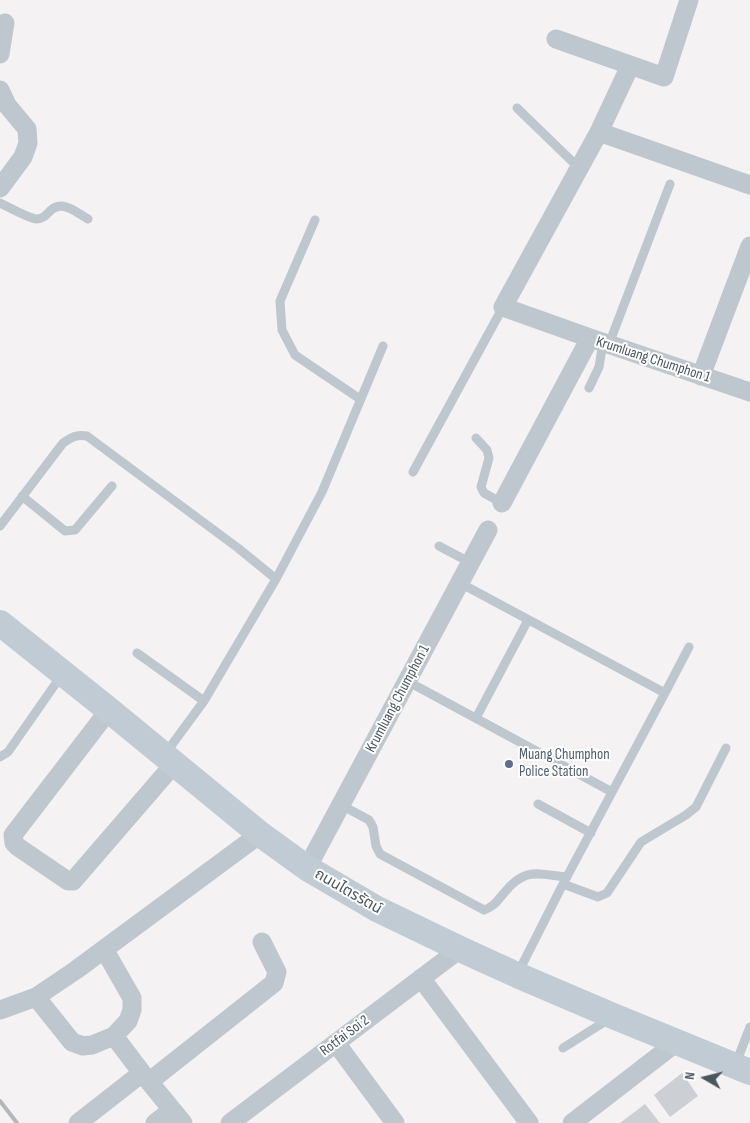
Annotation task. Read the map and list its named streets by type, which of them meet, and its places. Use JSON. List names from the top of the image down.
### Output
{
  "streets": {
    "main road": ["ถนนไตรรัตน์"],
    "street": ["Krumluang Chumphon 1", "Rotfai Soi 2"]
  },
  "crossings": [
    ["Krumluang Chumphon 1", "ถนนไตรรัตน์"],
    ["ถนนไตรรัตน์", "Rotfai Soi 2"]
  ],
  "places": ["Muang Chumphon Police Station"],
  "north": "left"
}
